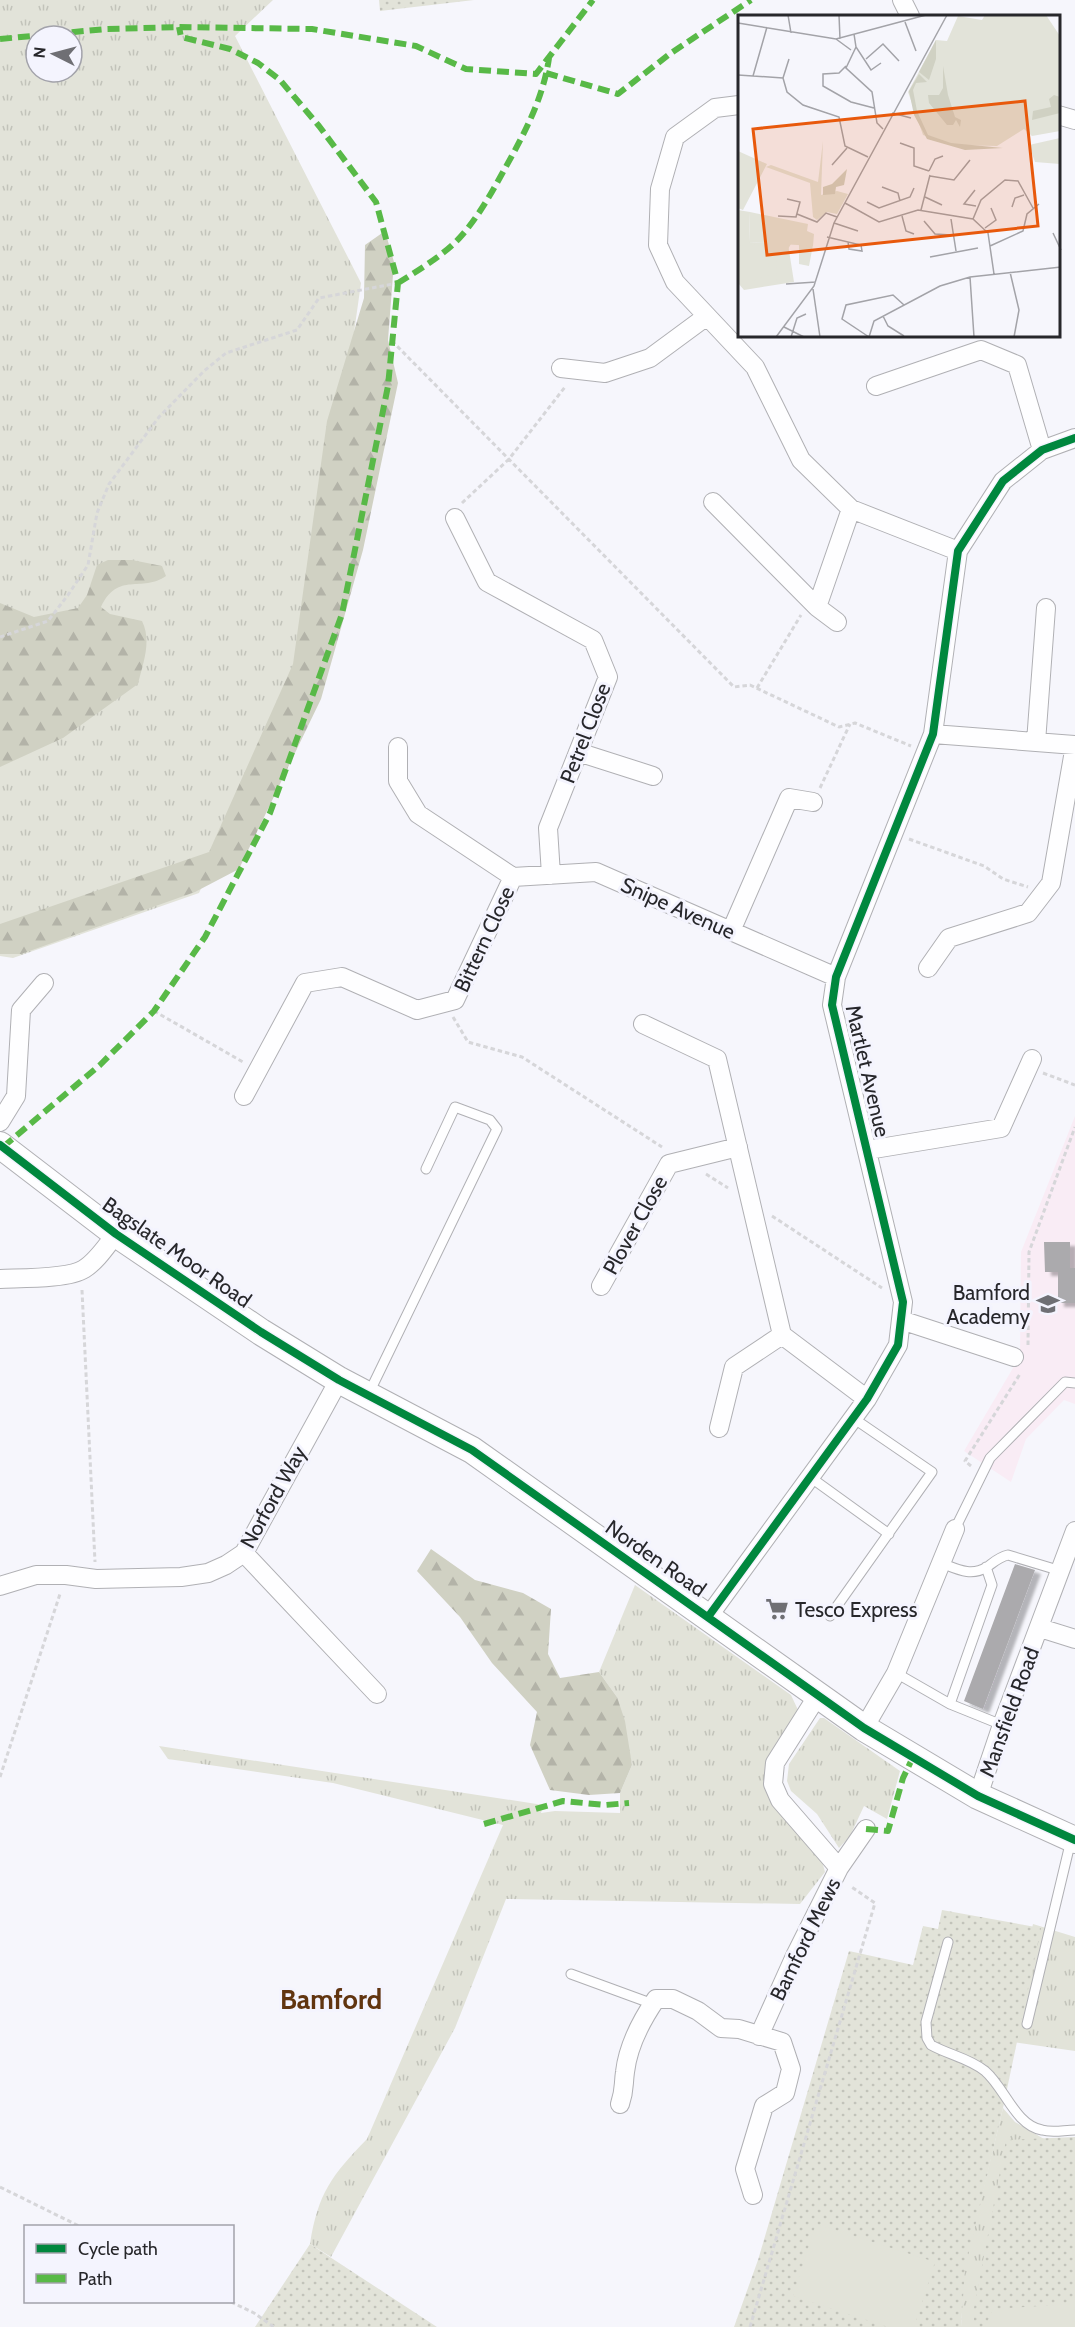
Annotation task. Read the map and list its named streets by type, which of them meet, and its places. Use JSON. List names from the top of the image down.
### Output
{
  "streets": {
    "street": [
      "Petrel Close",
      "Snipe Avenue",
      "Bittern Close",
      "Martlet Avenue",
      "Plover Close",
      "Bagslate Moor Road",
      "Norford Way",
      "Norden Road",
      "Mansfield Road",
      "Bamford Mews"
    ]
  },
  "crossings": [
    ["Petrel Close", "Snipe Avenue"],
    ["Snipe Avenue", "Bittern Close"],
    ["Snipe Avenue", "Martlet Avenue"],
    ["Martlet Avenue", "Norden Road"],
    ["Bagslate Moor Road", "Norford Way"],
    ["Bagslate Moor Road", "Norden Road"],
    ["Norford Way", "Norden Road"],
    ["Norden Road", "Mansfield Road"],
    ["Norden Road", "Bamford Mews"]
  ],
  "districts": ["Bamford"],
  "places": {
    "school or university": ["Bamford Academy"],
    "supermarket": ["Tesco Express"]
  },
  "legend": ["Cycle path", "Path"],
  "north": "left"
}
